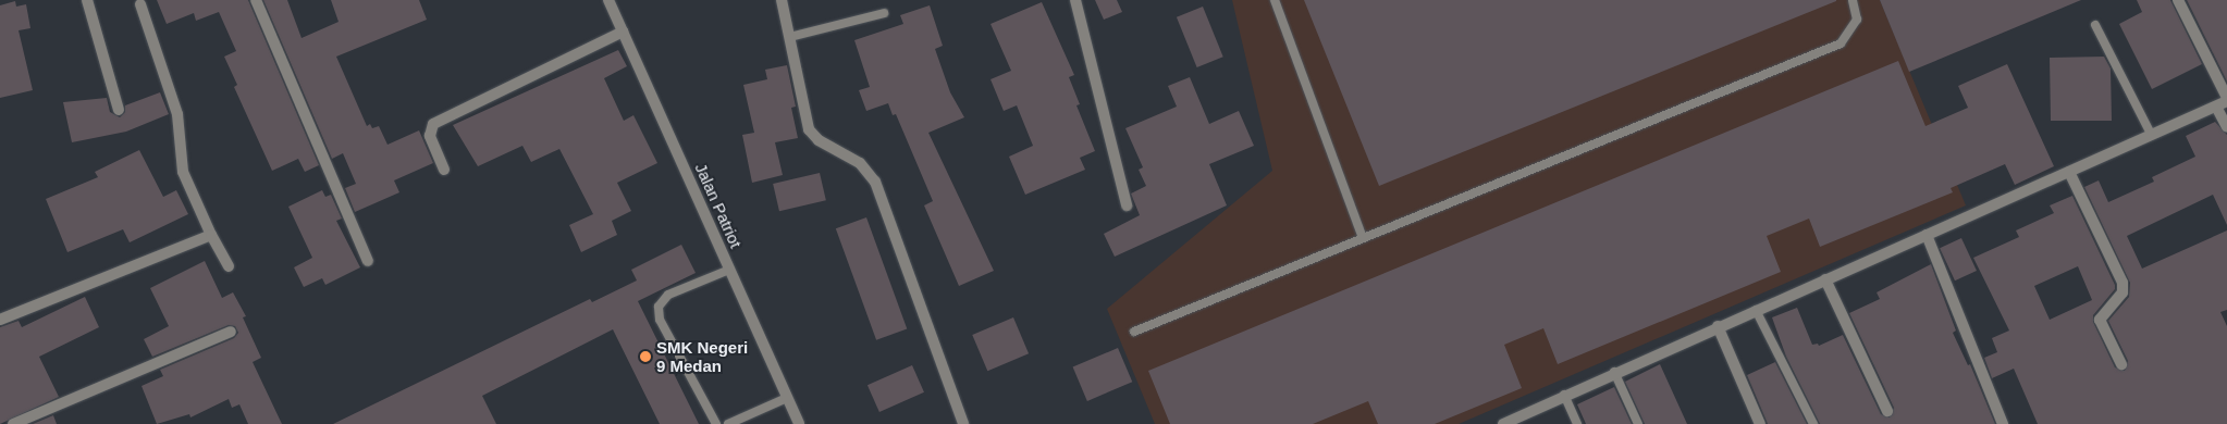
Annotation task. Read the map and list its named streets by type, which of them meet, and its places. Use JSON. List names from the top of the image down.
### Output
{
  "streets": {
    "street": ["Jalan Patriot"]
  },
  "places": ["SMK Negeri 9 Medan"]
}
